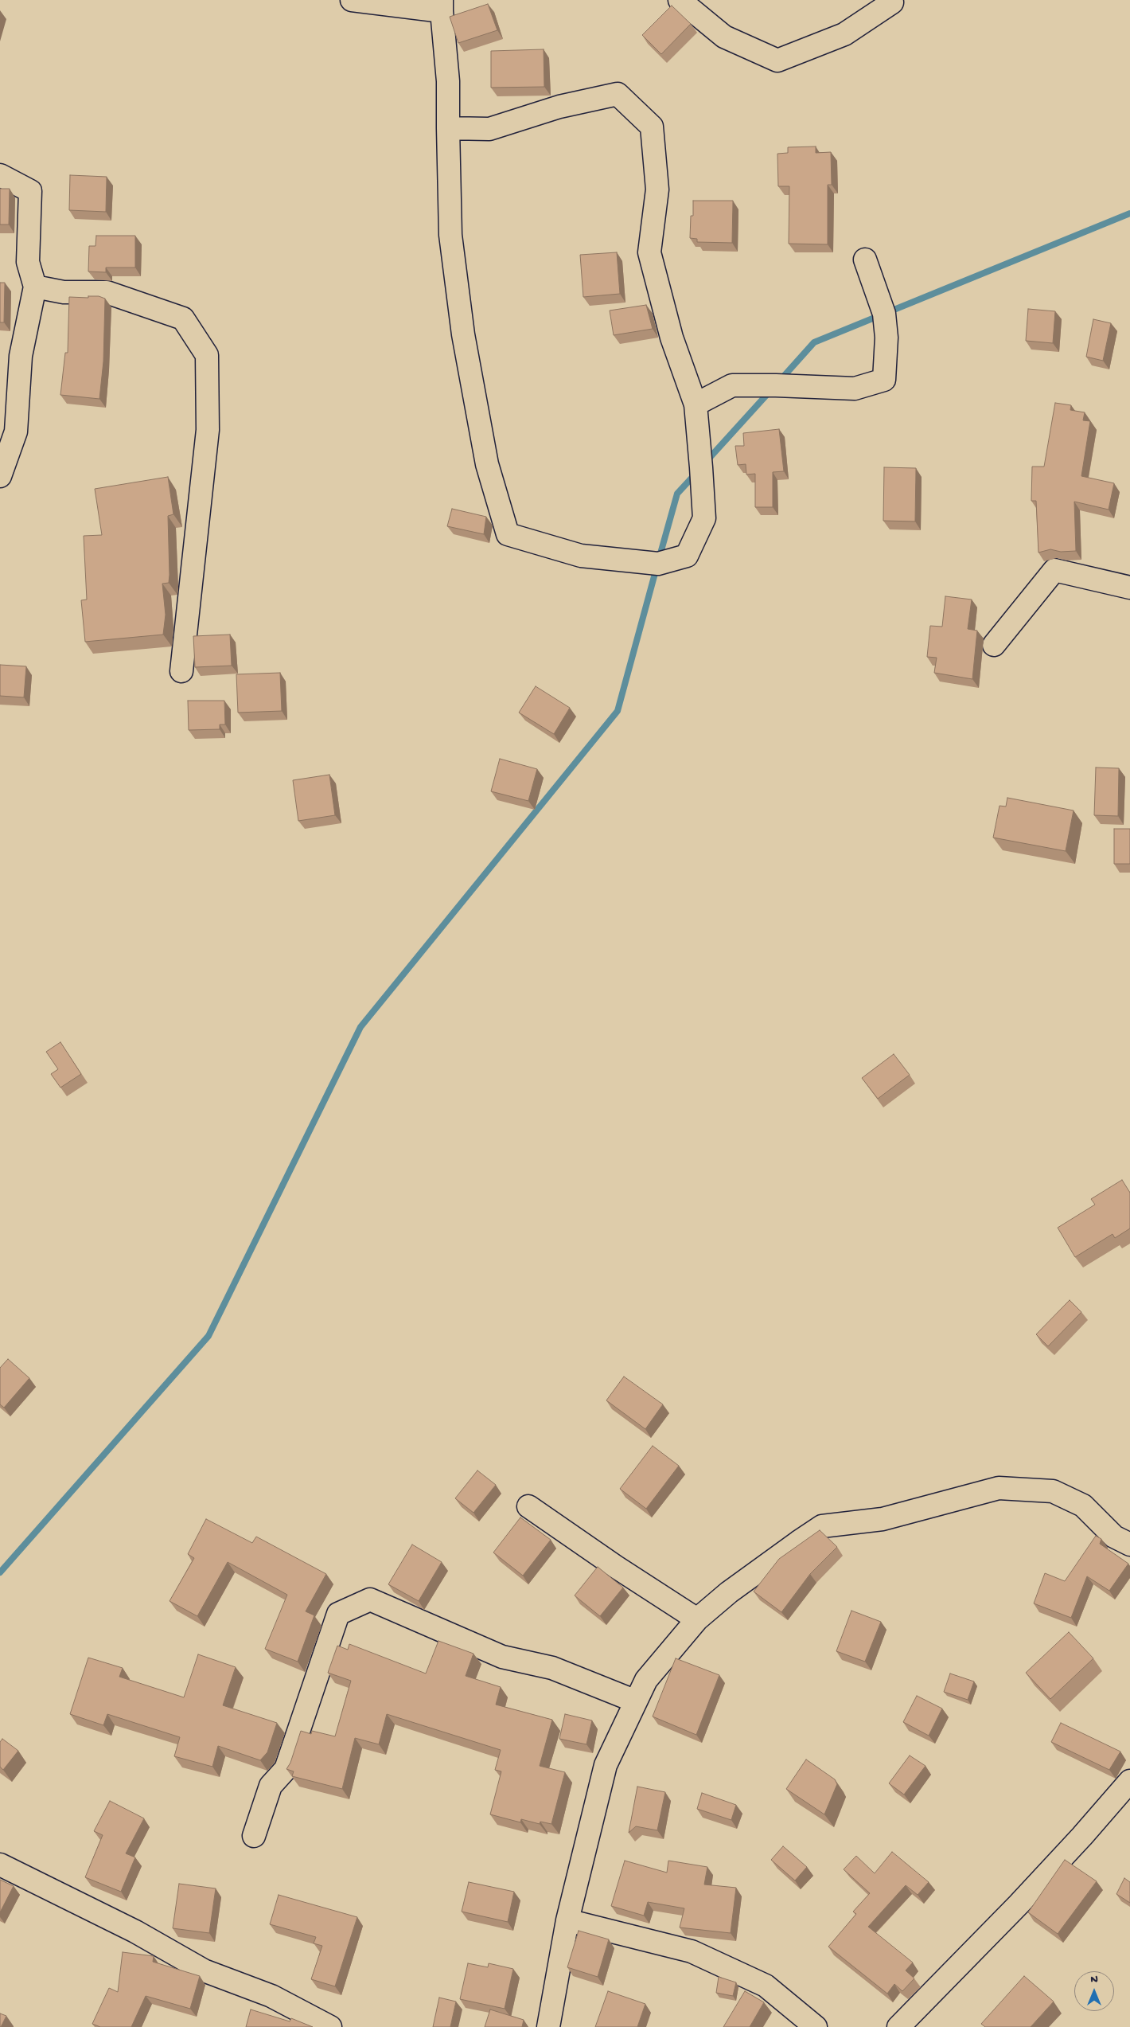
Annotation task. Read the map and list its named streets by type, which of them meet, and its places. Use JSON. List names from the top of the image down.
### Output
{
  "north": "top"
}
